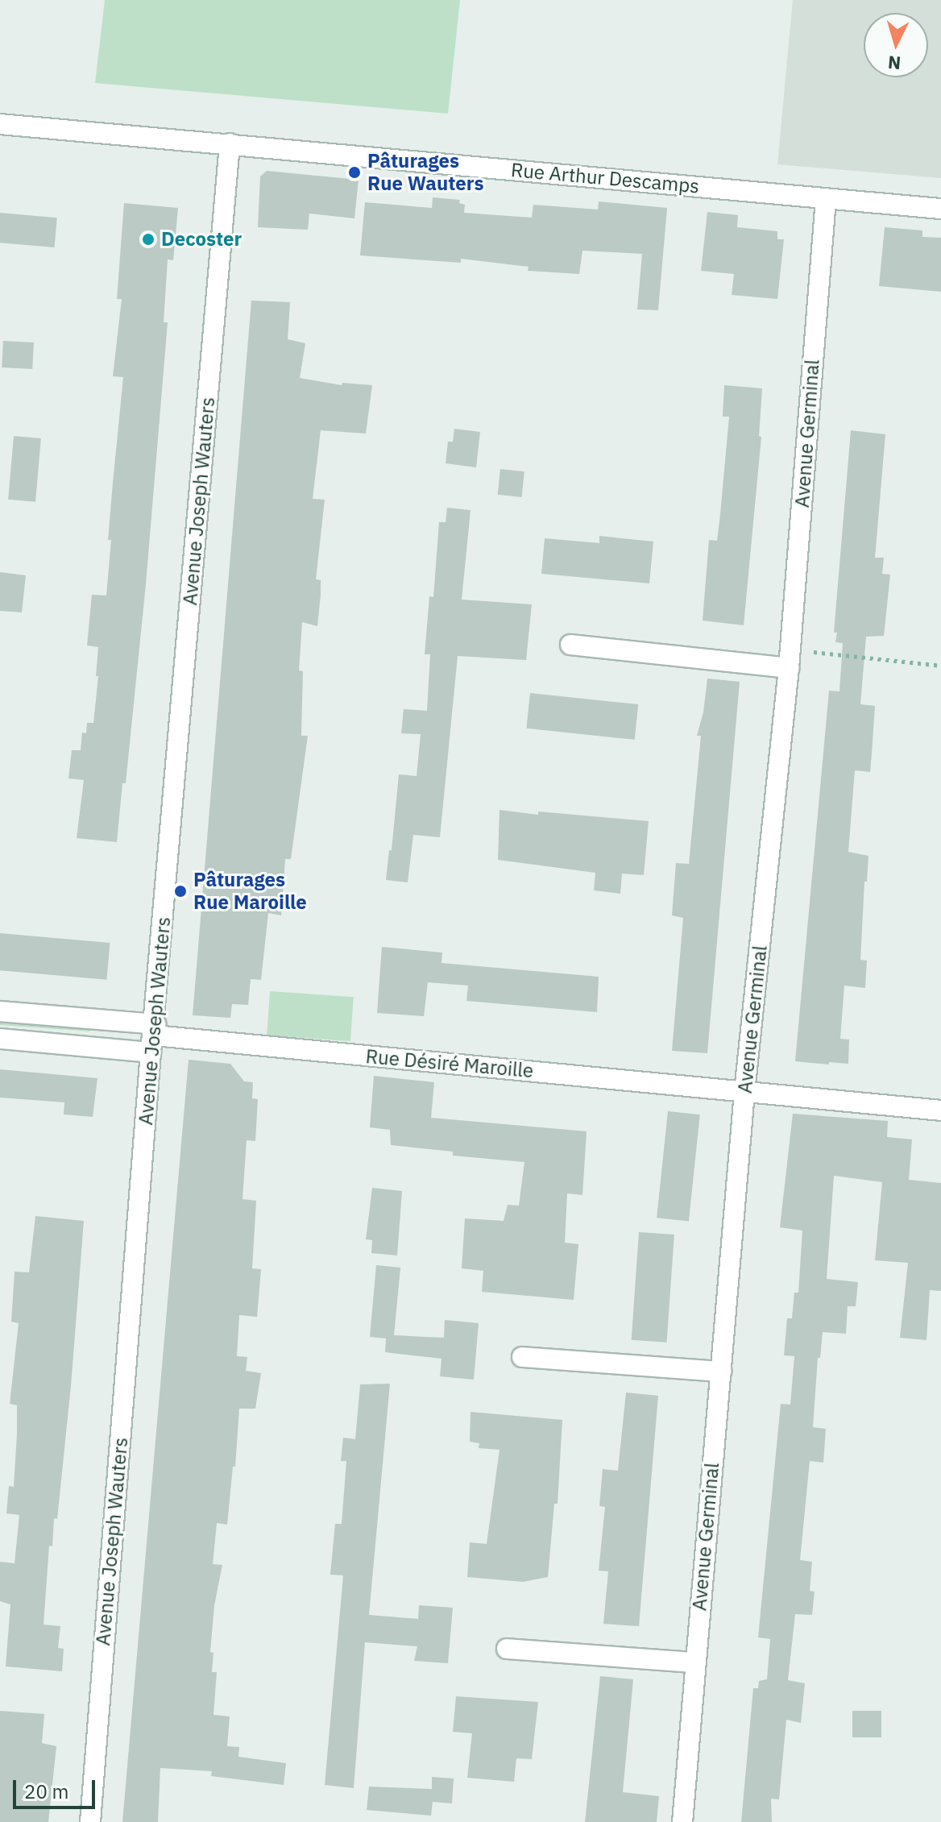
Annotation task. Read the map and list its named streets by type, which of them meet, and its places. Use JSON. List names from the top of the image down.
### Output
{
  "streets": {
    "street": [
      "Rue Arthur Descamps",
      "Avenue Germinal",
      "Avenue Joseph Wauters",
      "Rue Désiré Maroille"
    ]
  },
  "crossings": [
    ["Rue Arthur Descamps", "Avenue Germinal"],
    ["Rue Arthur Descamps", "Avenue Joseph Wauters"],
    ["Avenue Germinal", "Rue Désiré Maroille"],
    ["Avenue Joseph Wauters", "Rue Désiré Maroille"]
  ],
  "places": ["Pâturages Rue Wauters", "Decoster", "Pâturages Rue Maroille"],
  "scale_bar": "20 m",
  "north": "bottom"
}
